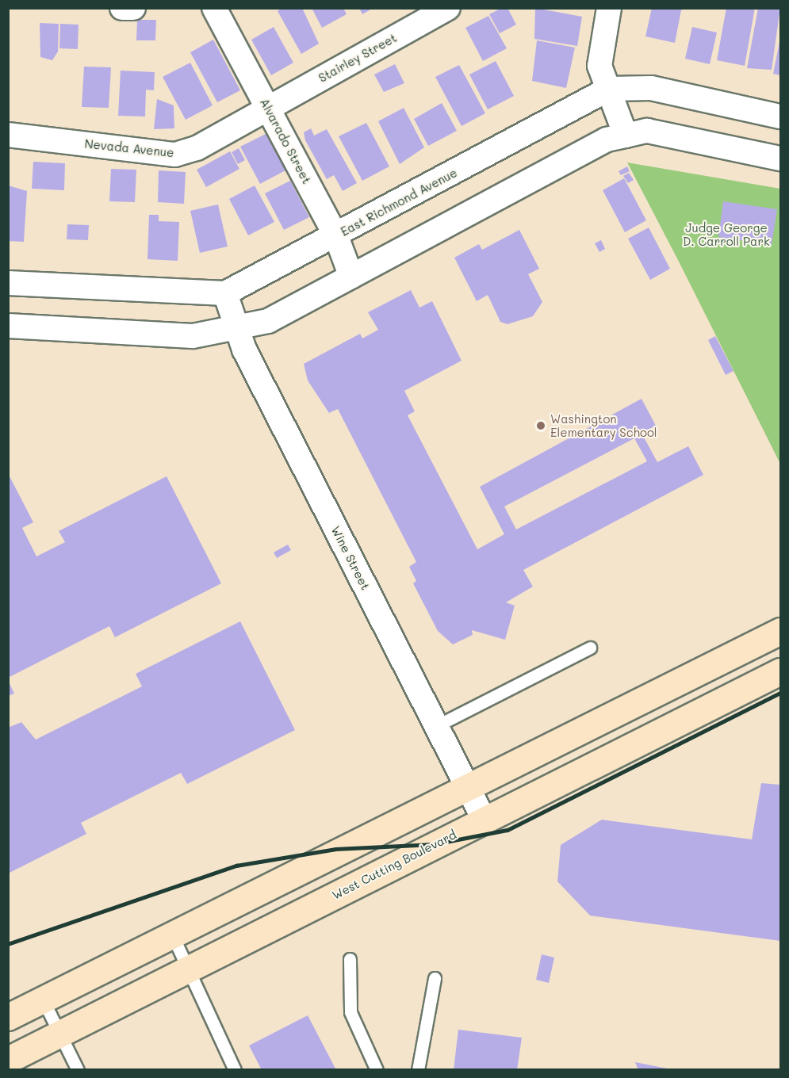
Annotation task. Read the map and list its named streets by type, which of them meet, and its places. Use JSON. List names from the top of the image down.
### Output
{
  "streets": {
    "street": [
      "Stairley Street",
      "Alvarado Street",
      "Nevada Avenue",
      "East Richmond Avenue",
      "Wine Street",
      "West Cutting Boulevard"
    ]
  },
  "crossings": [
    ["Stairley Street", "Alvarado Street"],
    ["Stairley Street", "Nevada Avenue"],
    ["Alvarado Street", "Nevada Avenue"],
    ["Alvarado Street", "East Richmond Avenue"],
    ["East Richmond Avenue", "Wine Street"],
    ["Wine Street", "West Cutting Boulevard"]
  ],
  "parks": ["Judge George D. Carroll Park"],
  "places": ["Washington Elementary School"]
}
